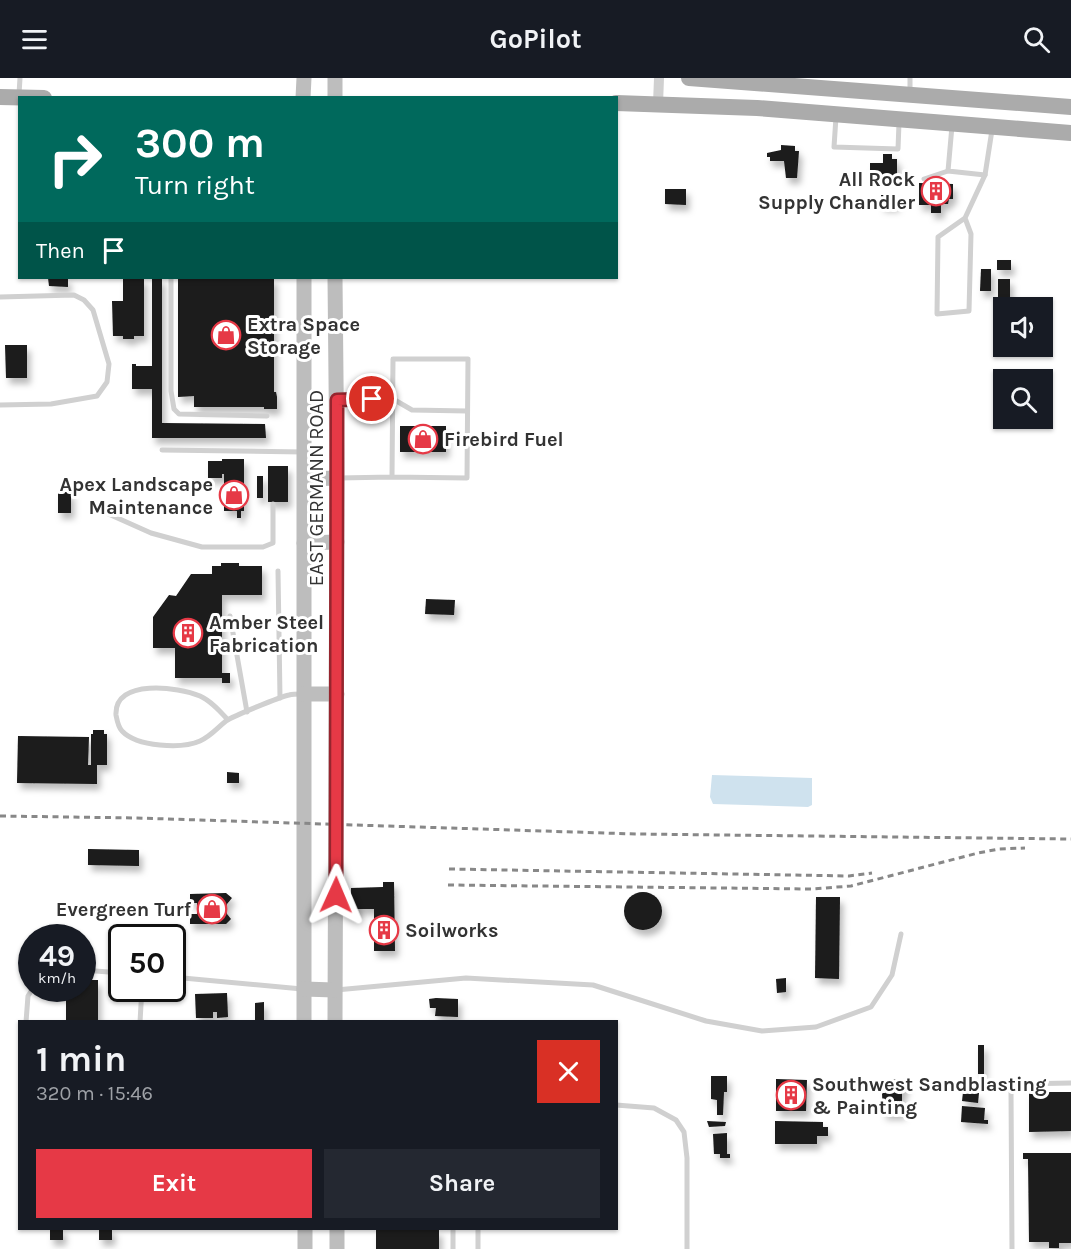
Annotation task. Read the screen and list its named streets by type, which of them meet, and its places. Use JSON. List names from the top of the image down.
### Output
{
  "streets": {
    "main road": ["EAST GERMANN ROAD"]
  },
  "places": {
    "building": [
      "All Rock Supply Chandler",
      "Amber Steel Fabrication",
      "Soilworks",
      "Southwest Sandblasting & Painting"
    ],
    "shop": [
      "Extra Space Storage",
      "Firebird Fuel",
      "Apex Landscape Maintenance",
      "Evergreen Turf"
    ]
  },
  "page": {
    "header": "GoPilot",
    "turn": ["300 m", "Turn right"],
    "then": "Then",
    "speed": "49 km/h",
    "limit": "50",
    "heading": ["1 min", "320 m · 15:46"],
    "buttons": ["Exit", "Share"]
  }
}
